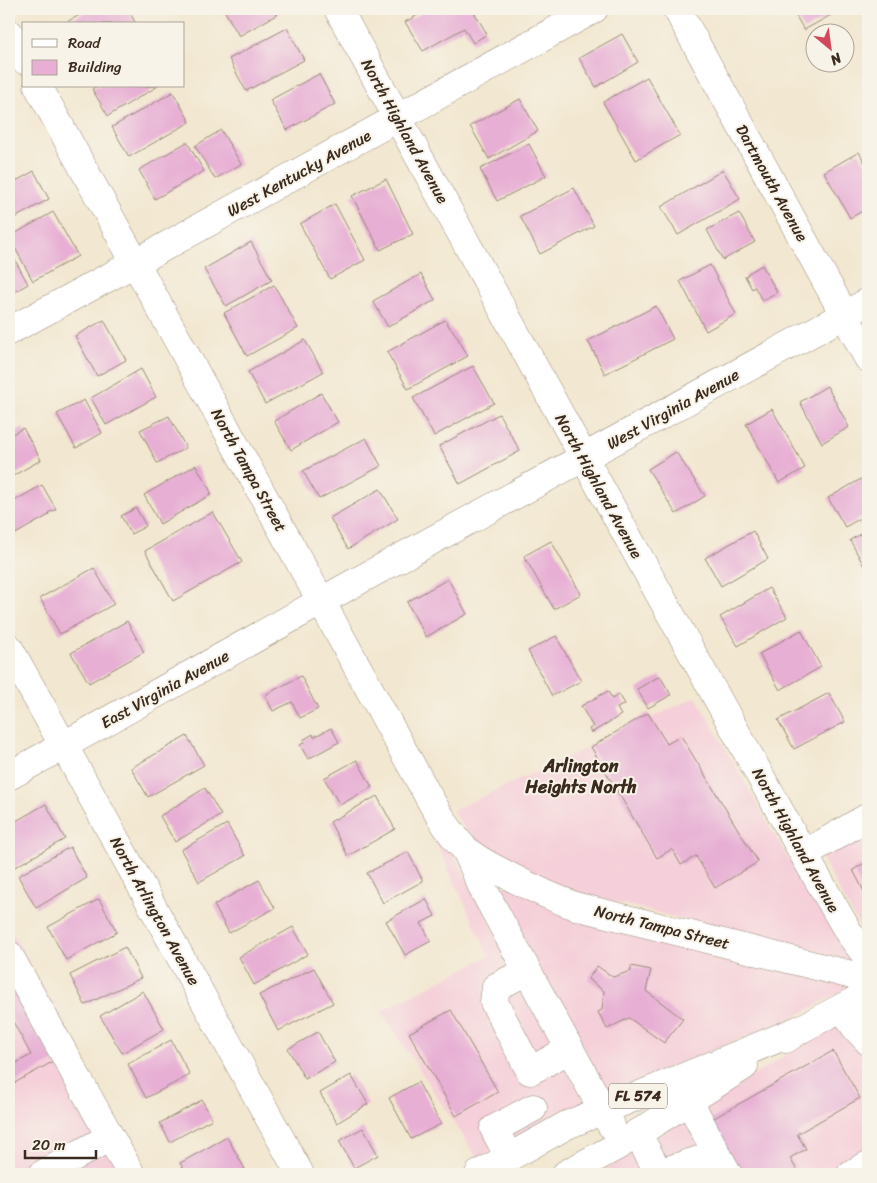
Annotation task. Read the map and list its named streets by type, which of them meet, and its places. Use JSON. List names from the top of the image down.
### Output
{
  "streets": {
    "street": [
      "North Highland Avenue",
      "West Kentucky Avenue",
      "Dartmouth Avenue",
      "West Virginia Avenue",
      "North Tampa Street",
      "East Virginia Avenue",
      "North Arlington Avenue",
      "FL 574"
    ]
  },
  "crossings": [
    ["North Highland Avenue", "West Kentucky Avenue"],
    ["North Highland Avenue", "West Virginia Avenue"],
    ["West Kentucky Avenue", "North Tampa Street"],
    ["Dartmouth Avenue", "West Virginia Avenue"],
    ["West Virginia Avenue", "North Tampa Street"],
    ["West Virginia Avenue", "East Virginia Avenue"],
    ["North Tampa Street", "East Virginia Avenue"],
    ["North Tampa Street", "FL 574"],
    ["East Virginia Avenue", "North Arlington Avenue"]
  ],
  "districts": ["Arlington Heights North"],
  "legend": ["Road", "Building"],
  "scale_bar": "20 m",
  "north": "bottom right"
}
